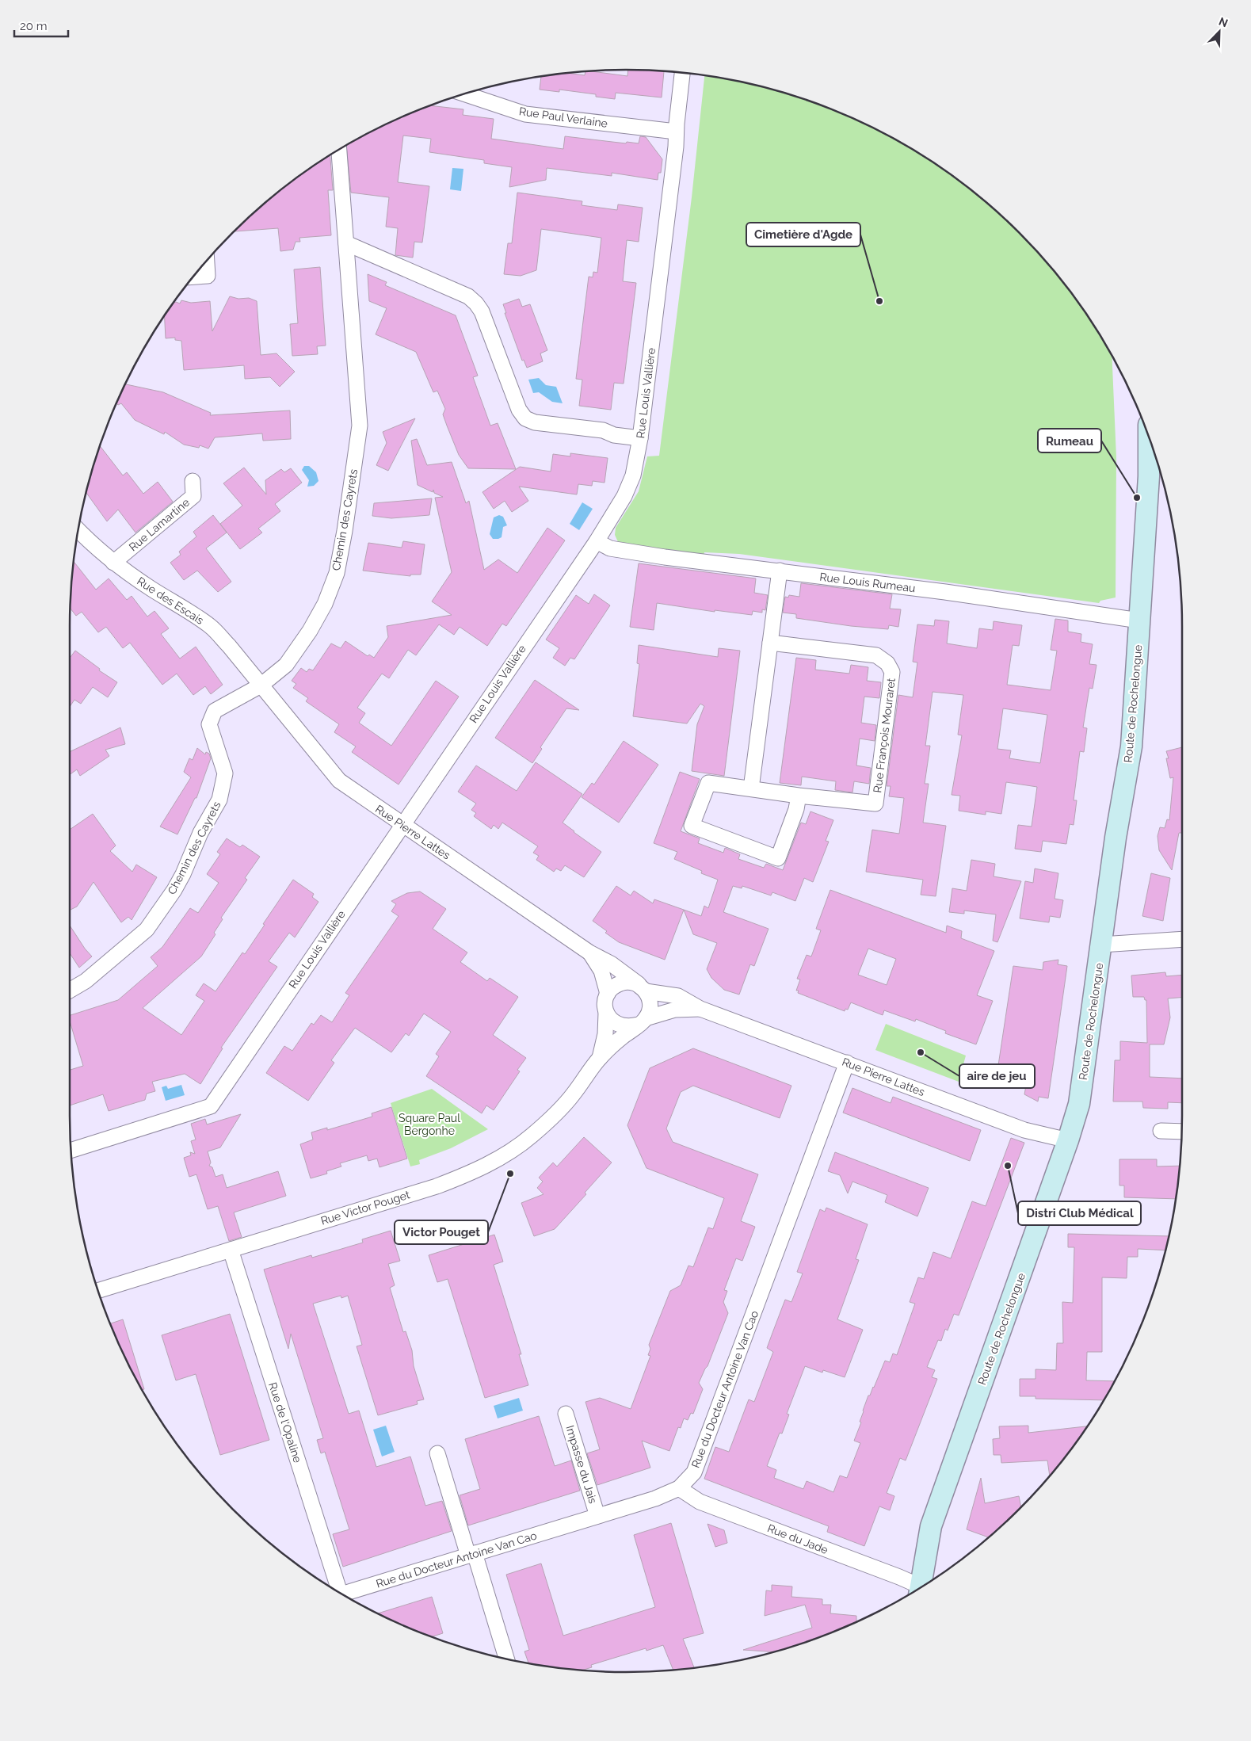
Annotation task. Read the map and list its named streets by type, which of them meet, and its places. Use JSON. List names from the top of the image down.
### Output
{
  "streets": {
    "main road": ["Route de Rochelongue"],
    "street": [
      "Rue Paul Verlaine",
      "Rue Louis Vallière",
      "Chemin des Cayrets",
      "Rue Lamartine",
      "Rue Louis Rumeau",
      "Rue des Escais",
      "Rue François Mouraret",
      "Rue Pierre Lattes",
      "Rue Victor Pouget",
      "Rue du Docteur Antoine Van Cao",
      "Rue de l'Opaline",
      "Impasse du Jais",
      "Rue du Jade"
    ]
  },
  "crossings": [
    ["Rue Paul Verlaine", "Rue Louis Vallière"],
    ["Rue Louis Vallière", "Rue Louis Rumeau"],
    ["Rue Louis Vallière", "Rue Pierre Lattes"],
    ["Chemin des Cayrets", "Rue des Escais"],
    ["Chemin des Cayrets", "Rue Pierre Lattes"],
    ["Rue Lamartine", "Rue des Escais"],
    ["Rue Louis Rumeau", "Route de Rochelongue"],
    ["Rue des Escais", "Rue Pierre Lattes"],
    ["Route de Rochelongue", "Rue Pierre Lattes"],
    ["Rue Pierre Lattes", "Rue Victor Pouget"],
    ["Rue Pierre Lattes", "Rue du Docteur Antoine Van Cao"],
    ["Rue Victor Pouget", "Rue de l'Opaline"],
    ["Rue du Docteur Antoine Van Cao", "Impasse du Jais"],
    ["Rue du Docteur Antoine Van Cao", "Rue du Jade"]
  ],
  "parks": ["Square Paul Bergonhe"],
  "places": [
    "Cimetière d'Agde",
    "Rumeau",
    "aire de jeu",
    "Distri Club Médical",
    "Victor Pouget"
  ],
  "scale_bar": "20 m",
  "north": "top right"
}
